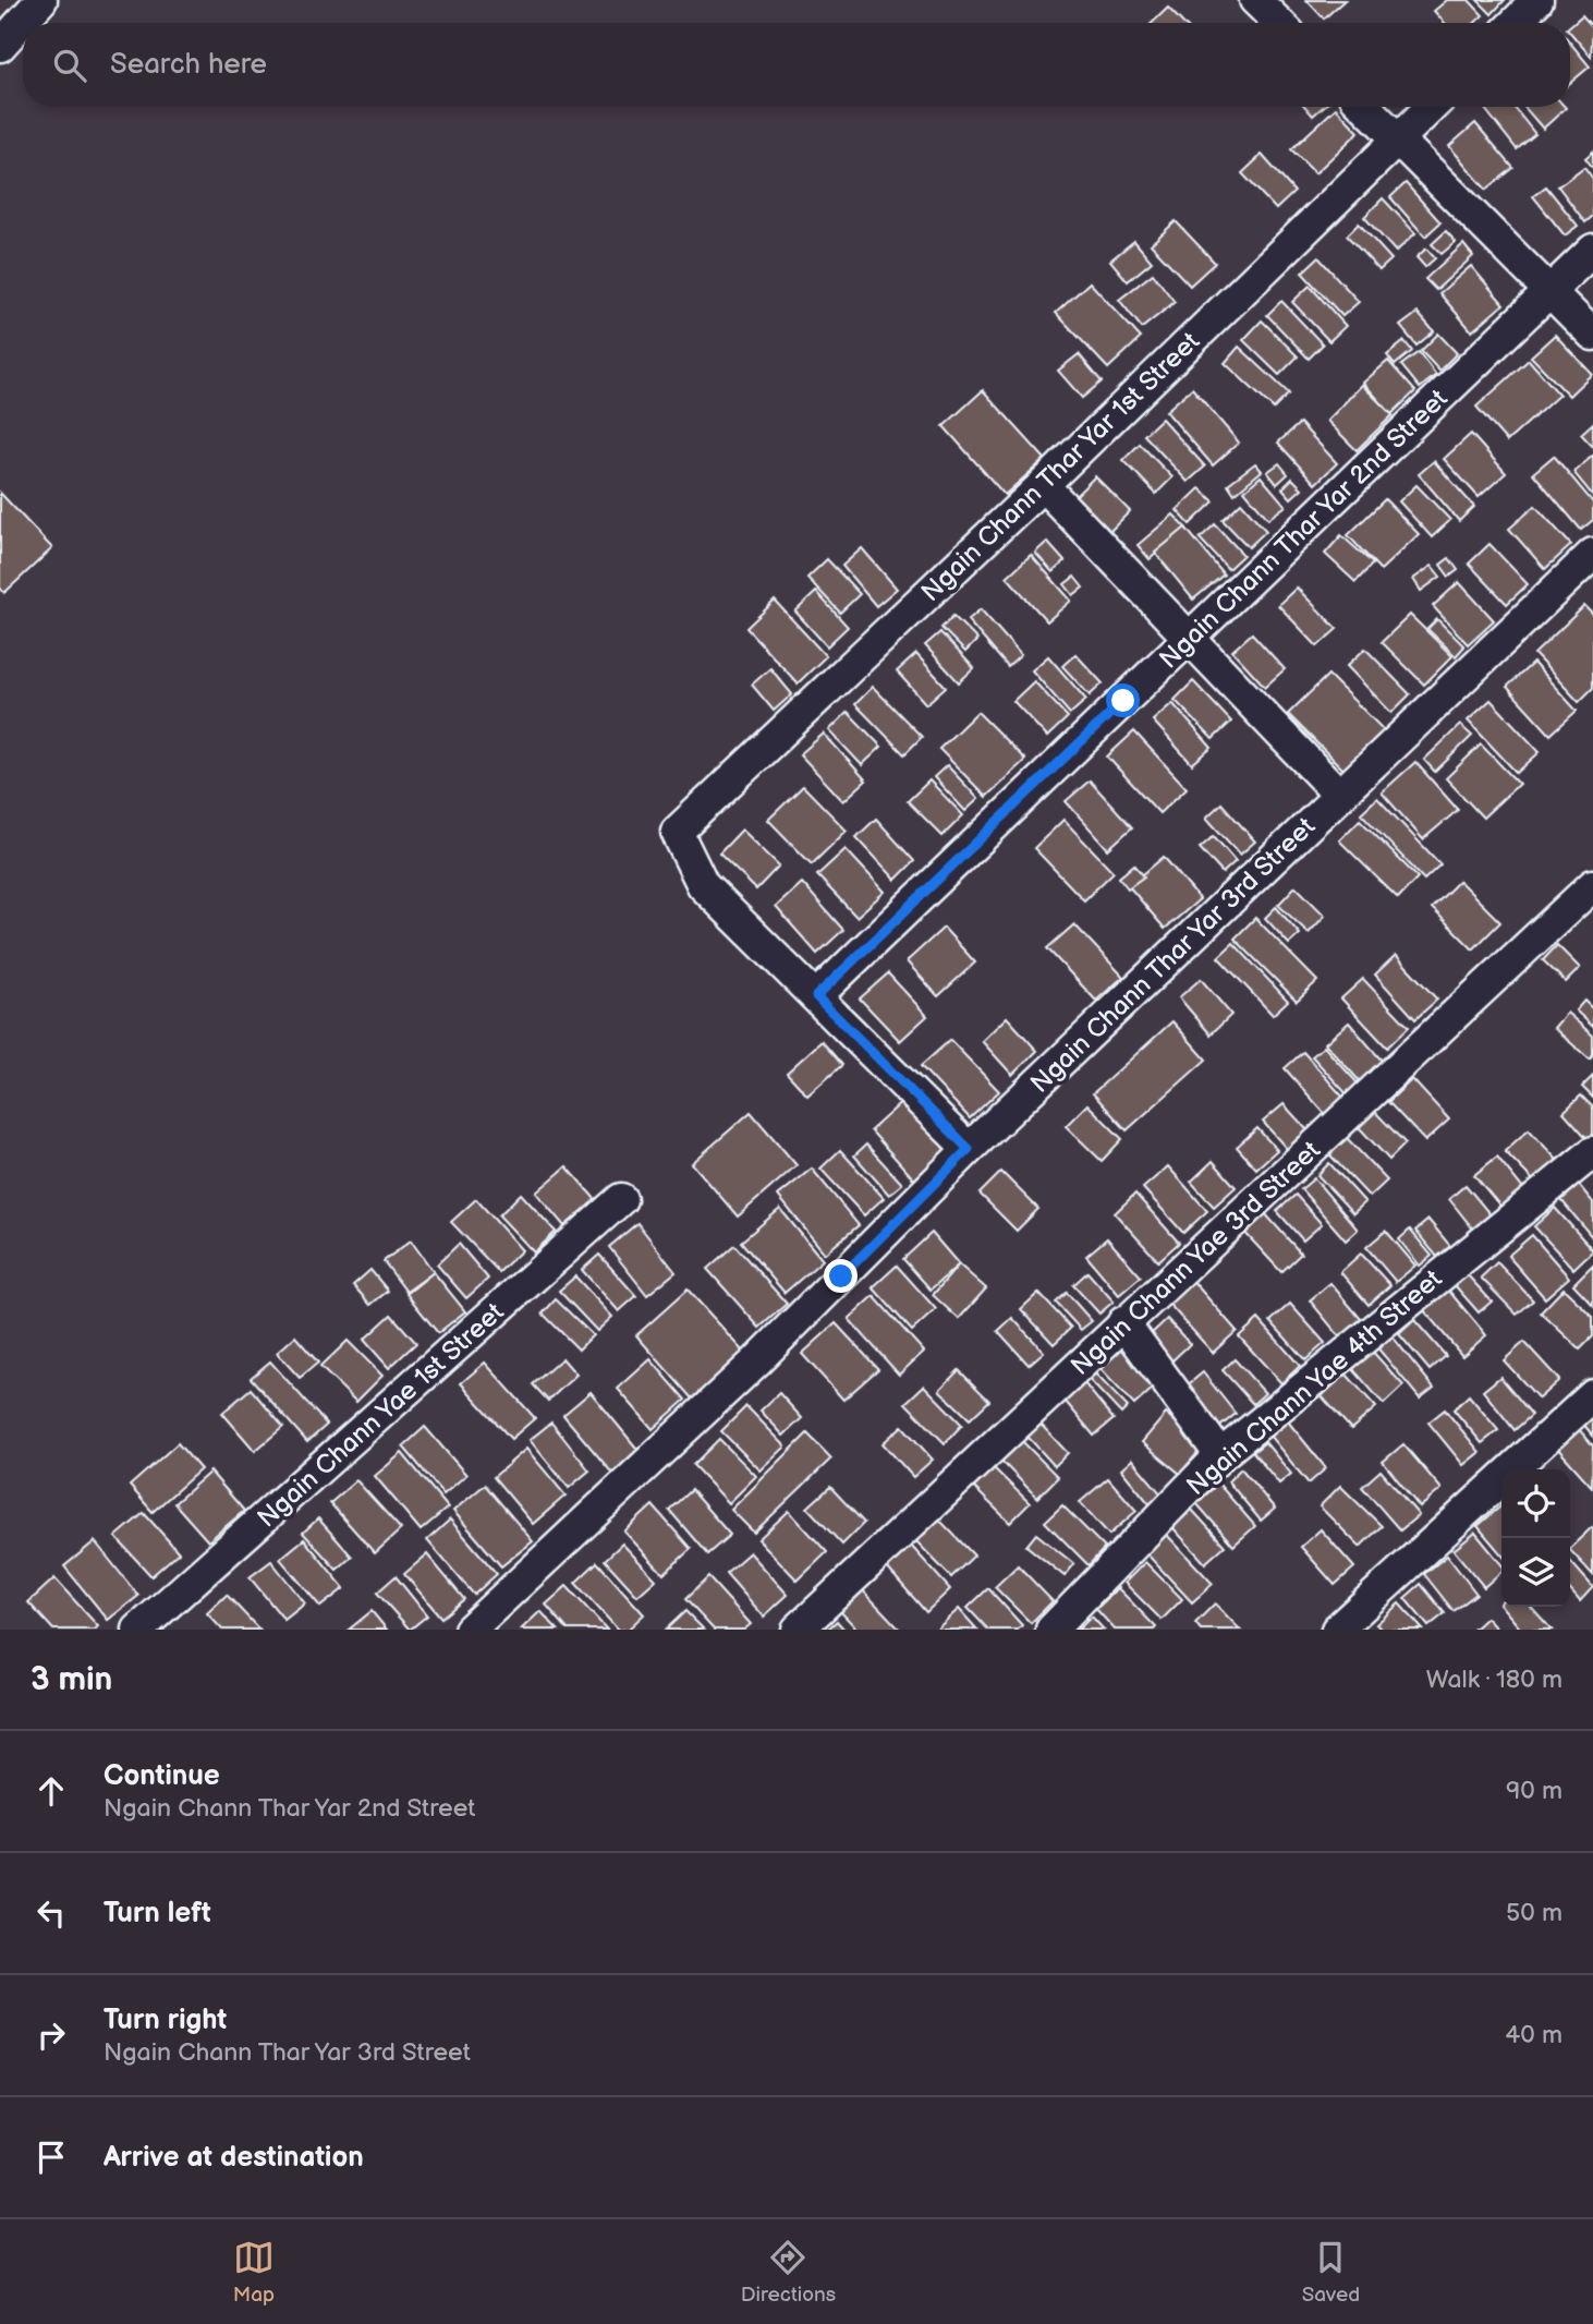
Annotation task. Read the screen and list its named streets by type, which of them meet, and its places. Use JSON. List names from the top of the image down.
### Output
{
  "streets": {
    "street": [
      "Ngain Chann Thar Yar 1st Street",
      "Ngain Chann Thar Yar 2nd Street",
      "Ngain Chann Thar Yar 3rd Street",
      "Ngain Chann Yae 3rd Street",
      "Ngain Chann Yae 4th Street",
      "Ngain Chann Yae 1st Street"
    ]
  },
  "crossings": [
    ["Ngain Chann Thar Yar 1st Street", "Ngain Chann Thar Yar 2nd Street"]
  ],
  "page": {
    "search": "Search here",
    "heading": ["3 min", "Walk · 180 m"],
    "list": [
      ["Continue", "Ngain Chann Thar Yar 2nd Street", "90 m"],
      ["Turn left", "50 m"],
      ["Turn right", "Ngain Chann Thar Yar 3rd Street", "40 m"],
      "Arrive at destination"
    ],
    "nav": ["Map", "Directions", "Saved"]
  }
}
